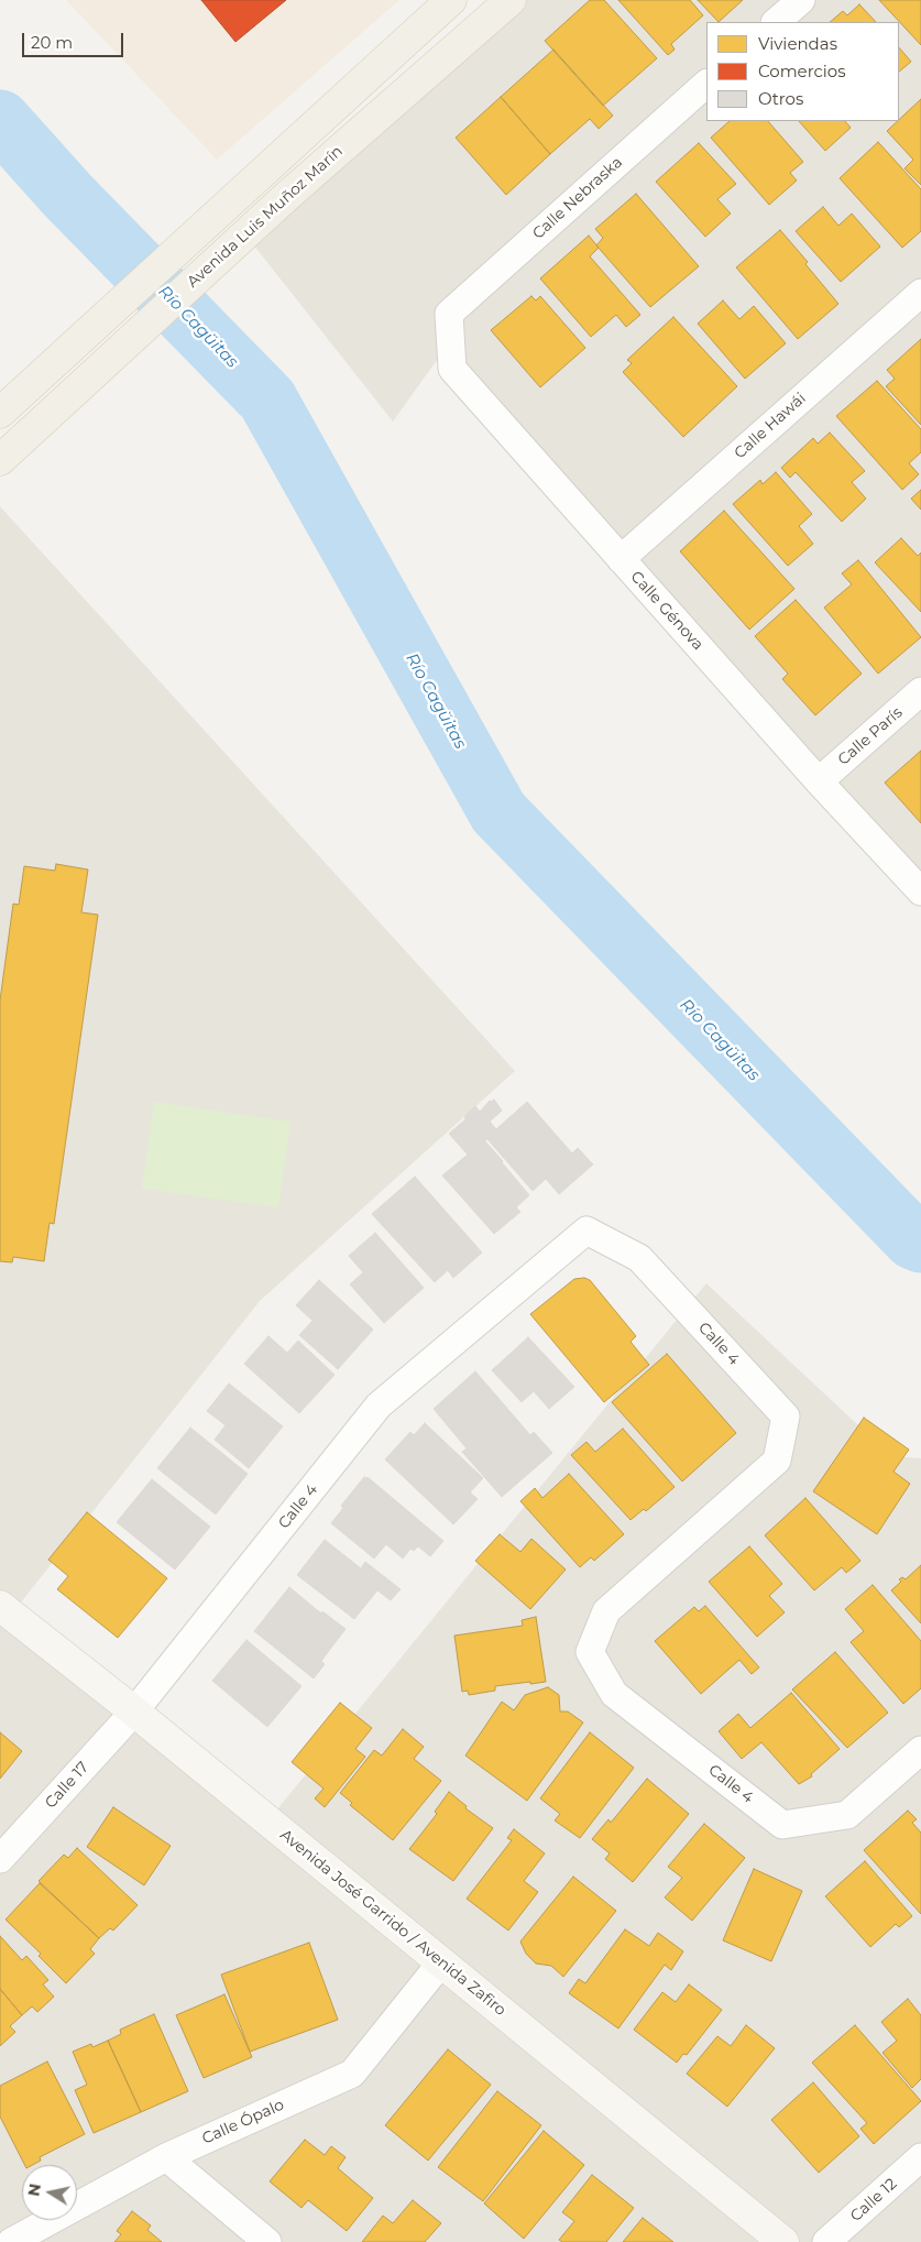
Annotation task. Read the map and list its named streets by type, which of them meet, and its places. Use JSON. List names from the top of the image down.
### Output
{
  "streets": {
    "main road": ["Avenida Luis Muñoz Marín"],
    "street": [
      "Calle Nebraska",
      "Calle Hawái",
      "Calle Génova",
      "Calle París",
      "Calle 4",
      "Calle 17",
      "Avenida José Garrido / Avenida Zafiro",
      "Calle Ópalo",
      "Calle 12"
    ]
  },
  "crossings": [
    ["Calle Nebraska", "Calle Génova"],
    ["Calle Hawái", "Calle Génova"],
    ["Calle Génova", "Calle París"],
    ["Calle 4", "Calle 17"],
    ["Calle 4", "Avenida José Garrido / Avenida Zafiro"],
    ["Calle 17", "Avenida José Garrido / Avenida Zafiro"],
    ["Avenida José Garrido / Avenida Zafiro", "Calle Ópalo"]
  ],
  "water": ["Río Cagüitas"],
  "legend": ["Viviendas", "Comercios", "Otros"],
  "scale_bar": "20 m",
  "north": "left"
}
